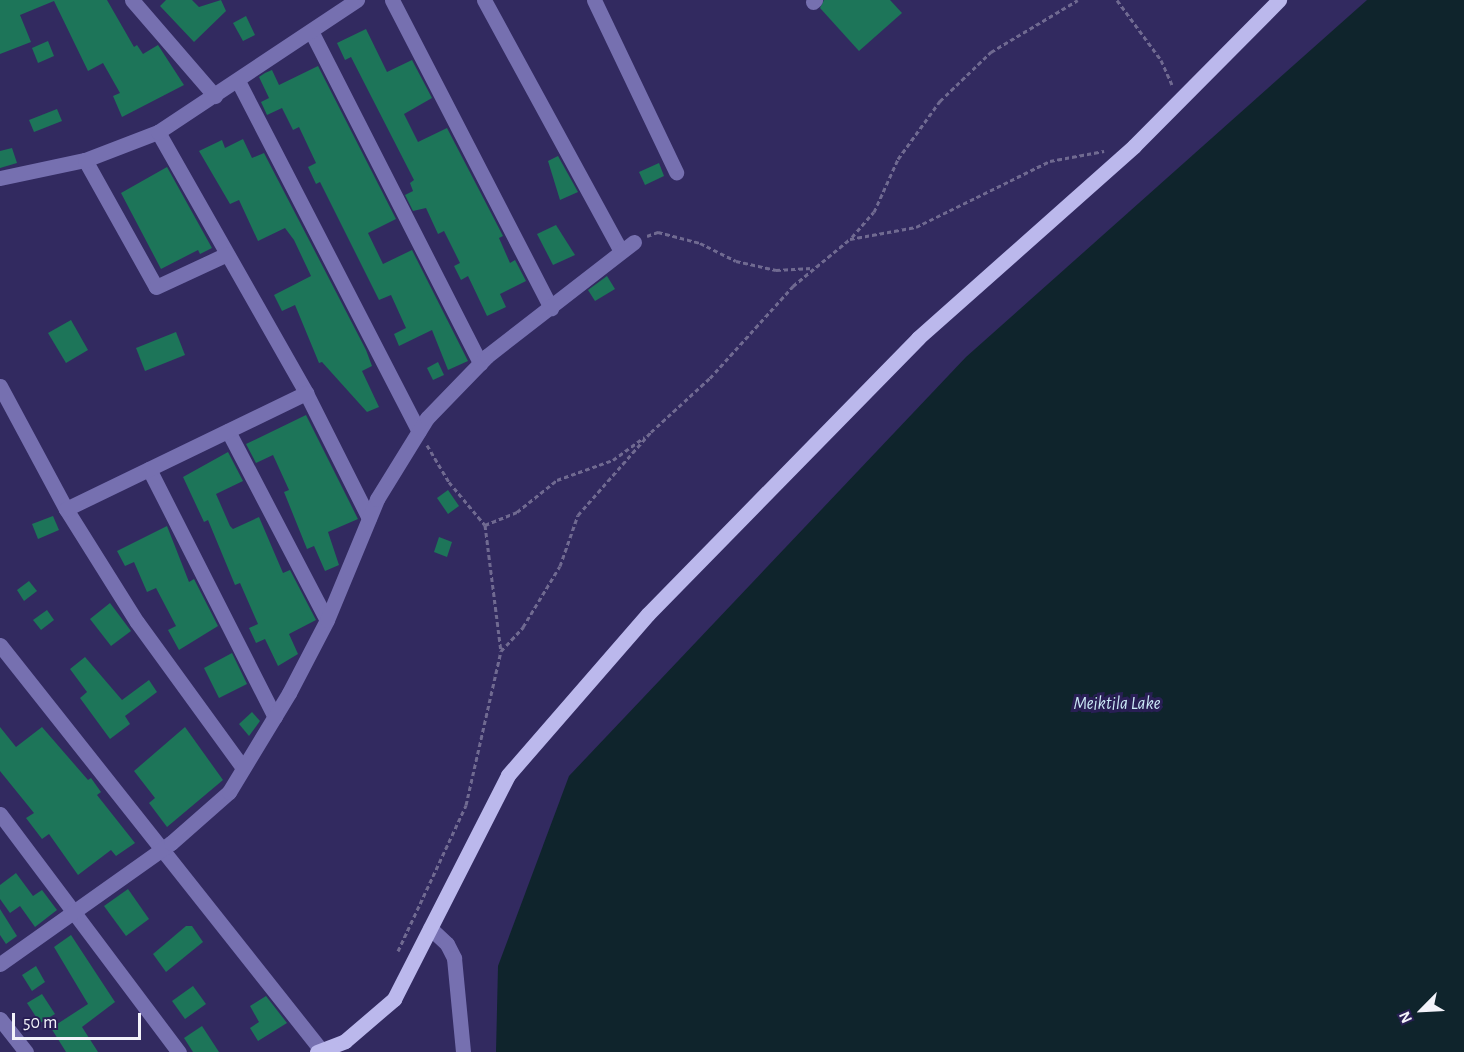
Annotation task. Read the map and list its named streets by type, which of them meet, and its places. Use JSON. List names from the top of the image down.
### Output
{
  "water": ["Meiktila Lake"],
  "scale_bar": "50 m",
  "north": "bottom left"
}
